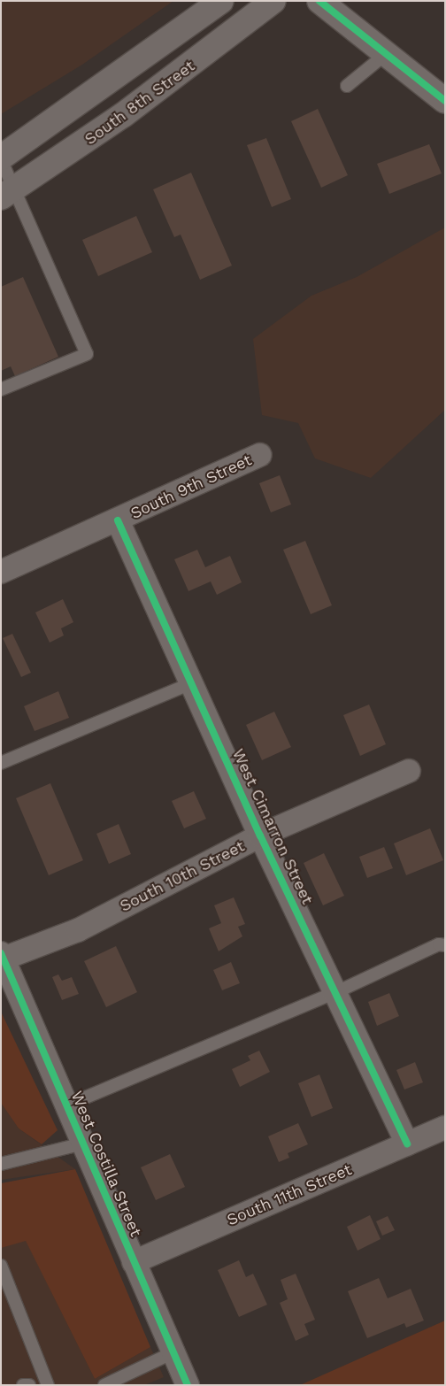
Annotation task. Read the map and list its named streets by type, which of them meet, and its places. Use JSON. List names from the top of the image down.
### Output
{
  "streets": {
    "main road": ["South 8th Street"],
    "street": [
      "South 9th Street",
      "West Cimarron Street",
      "South 10th Street",
      "West Costilla Street",
      "South 11th Street"
    ]
  },
  "crossings": [
    ["South 9th Street", "West Cimarron Street"],
    ["West Cimarron Street", "South 10th Street"],
    ["West Cimarron Street", "South 11th Street"],
    ["South 10th Street", "West Costilla Street"],
    ["West Costilla Street", "South 11th Street"]
  ]
}
